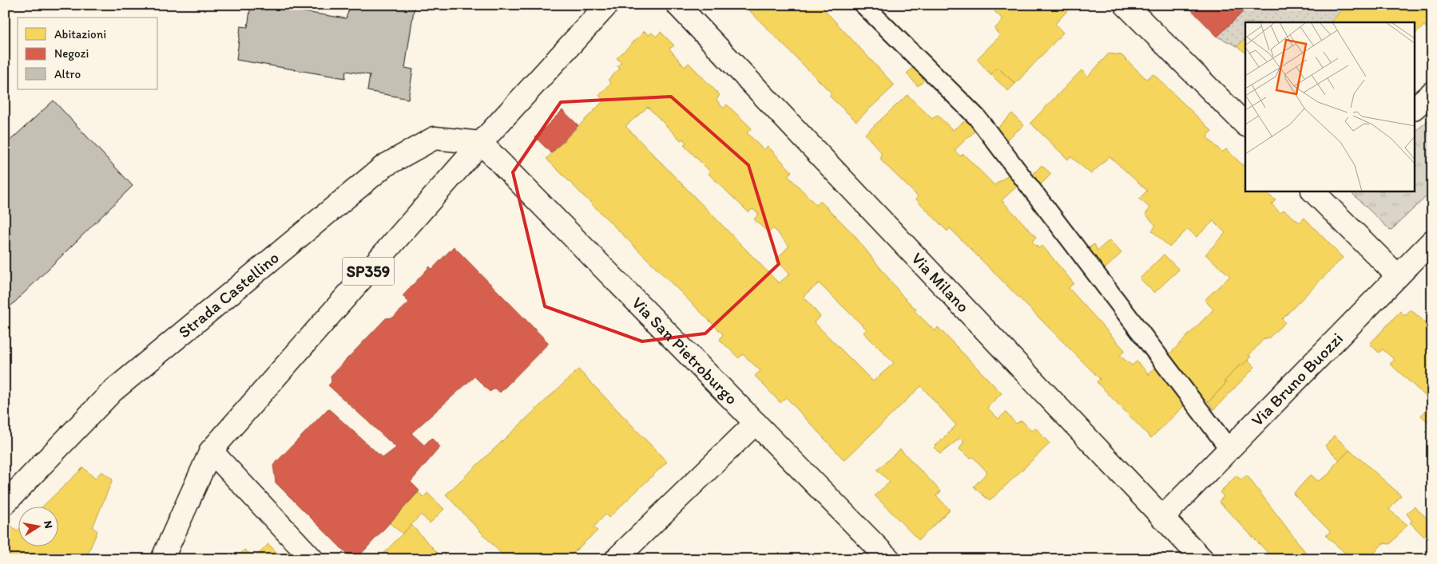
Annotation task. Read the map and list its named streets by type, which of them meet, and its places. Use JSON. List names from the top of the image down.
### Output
{
  "streets": {
    "street": [
      "SP359",
      "Via Milano",
      "Strada Castellino",
      "Via San Pietroburgo",
      "Via Bruno Buozzi"
    ]
  },
  "crossings": [
    ["SP359", "Strada Castellino"],
    ["SP359", "Via San Pietroburgo"],
    ["Via Milano", "Via Bruno Buozzi"],
    ["Strada Castellino", "Via San Pietroburgo"]
  ],
  "legend": ["Abitazioni", "Negozi", "Altro"],
  "north": "right"
}
